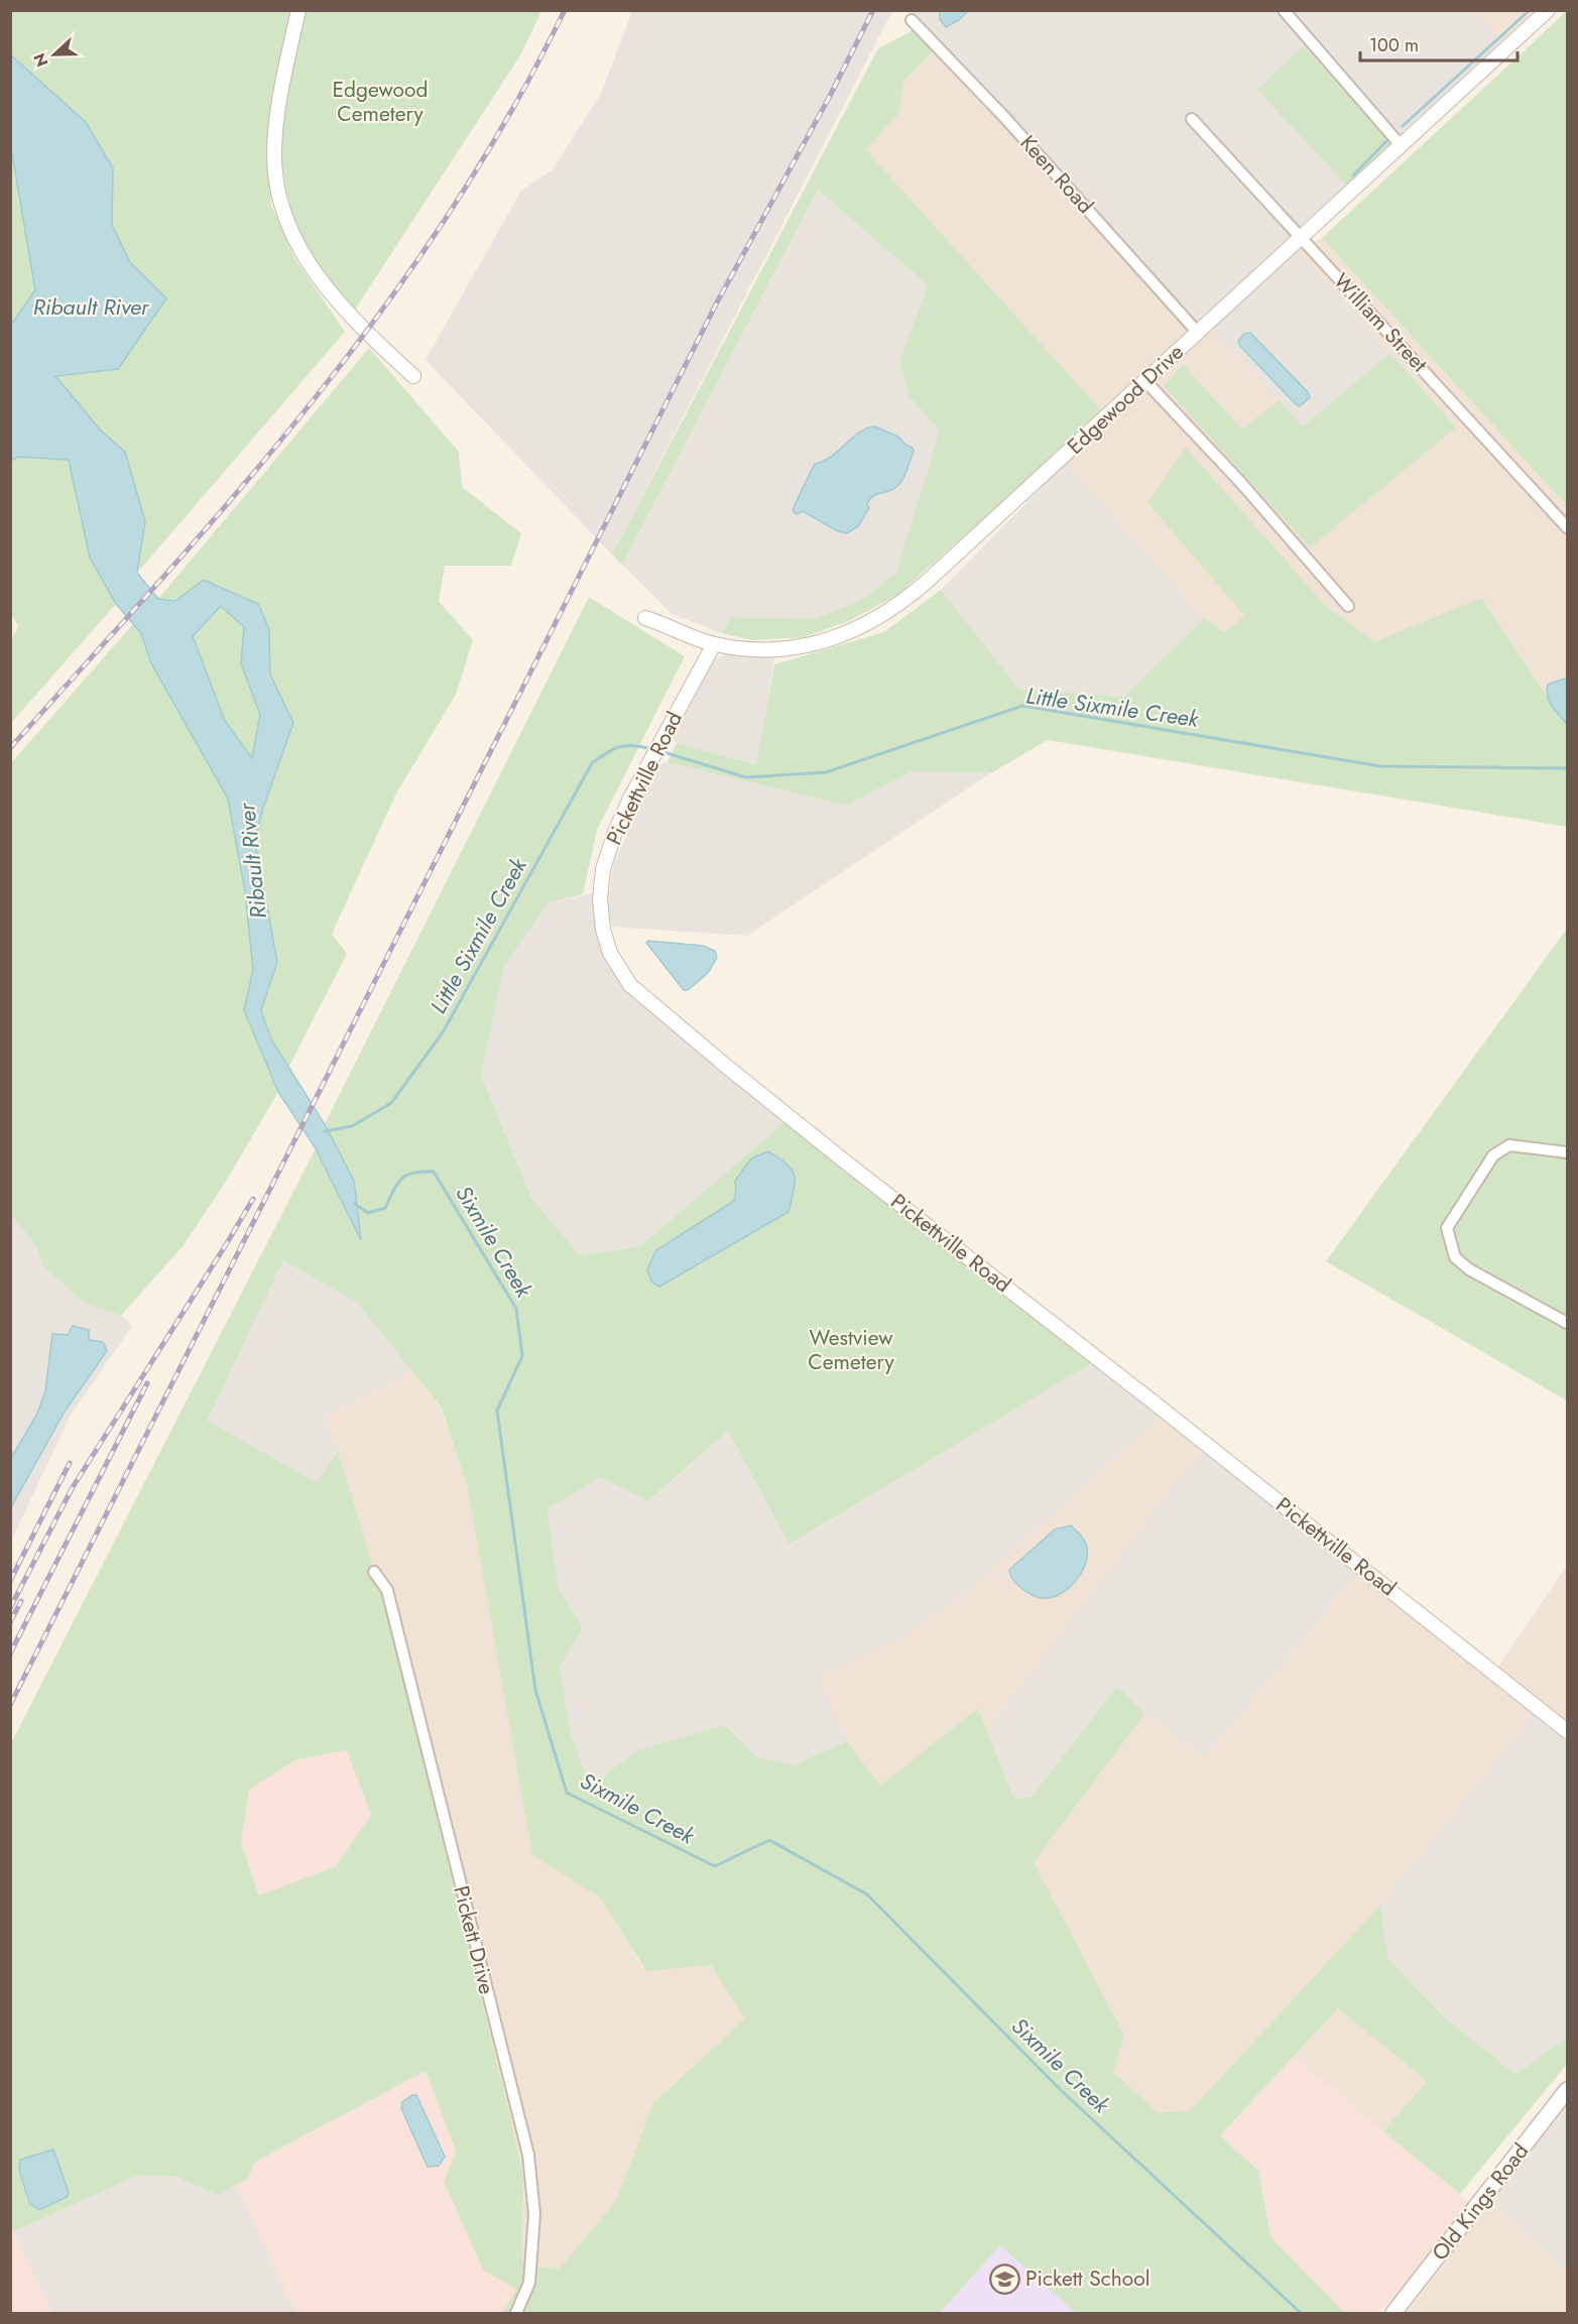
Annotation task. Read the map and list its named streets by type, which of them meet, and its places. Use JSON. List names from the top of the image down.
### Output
{
  "streets": {
    "main road": ["Old Kings Road"],
    "street": [
      "Keen Road",
      "William Street",
      "Edgewood Drive",
      "Pickettville Road",
      "Pickett Drive"
    ]
  },
  "crossings": [
    ["Keen Road", "Edgewood Drive"],
    ["William Street", "Edgewood Drive"],
    ["Edgewood Drive", "Pickettville Road"]
  ],
  "water": ["Ribault River", "Little Sixmile Creek", "Sixmile Creek"],
  "parks": ["Edgewood Cemetery", "Westview Cemetery"],
  "places": {
    "school or university": ["Pickett School"]
  },
  "scale_bar": "100 m",
  "north": "left"
}
